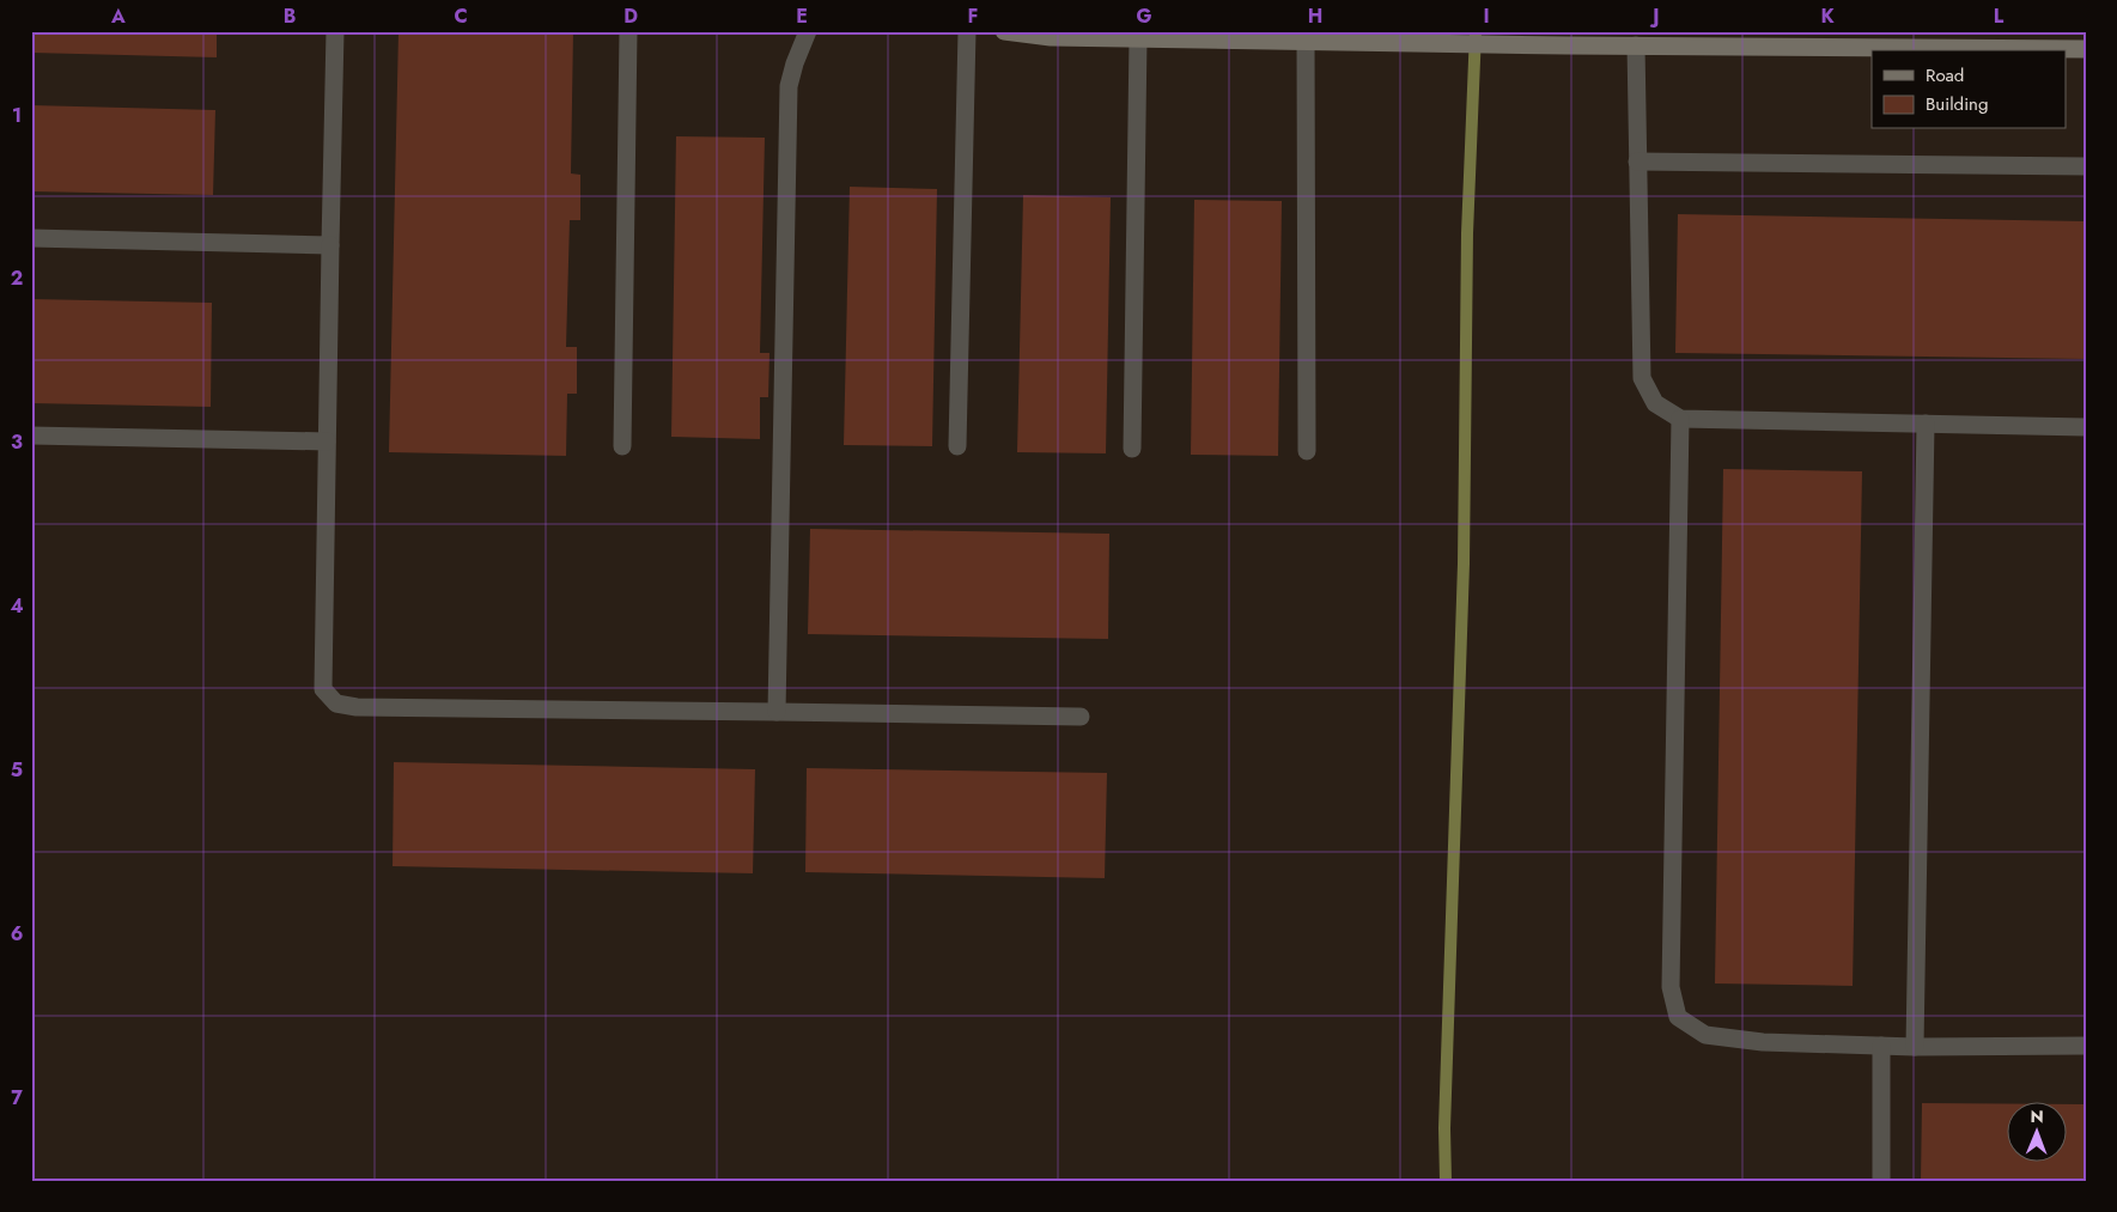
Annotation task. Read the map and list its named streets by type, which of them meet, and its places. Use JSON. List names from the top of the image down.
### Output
{
  "legend": ["Road", "Building"],
  "north": "top",
  "grid": {
    "columns": [
      "A",
      "B",
      "C",
      "D",
      "E",
      "F",
      "G",
      "H",
      "I",
      "J",
      "K",
      "L"
    ],
    "rows": [
      "1",
      "2",
      "3",
      "4",
      "5",
      "6",
      "7"
    ]
  }
}
